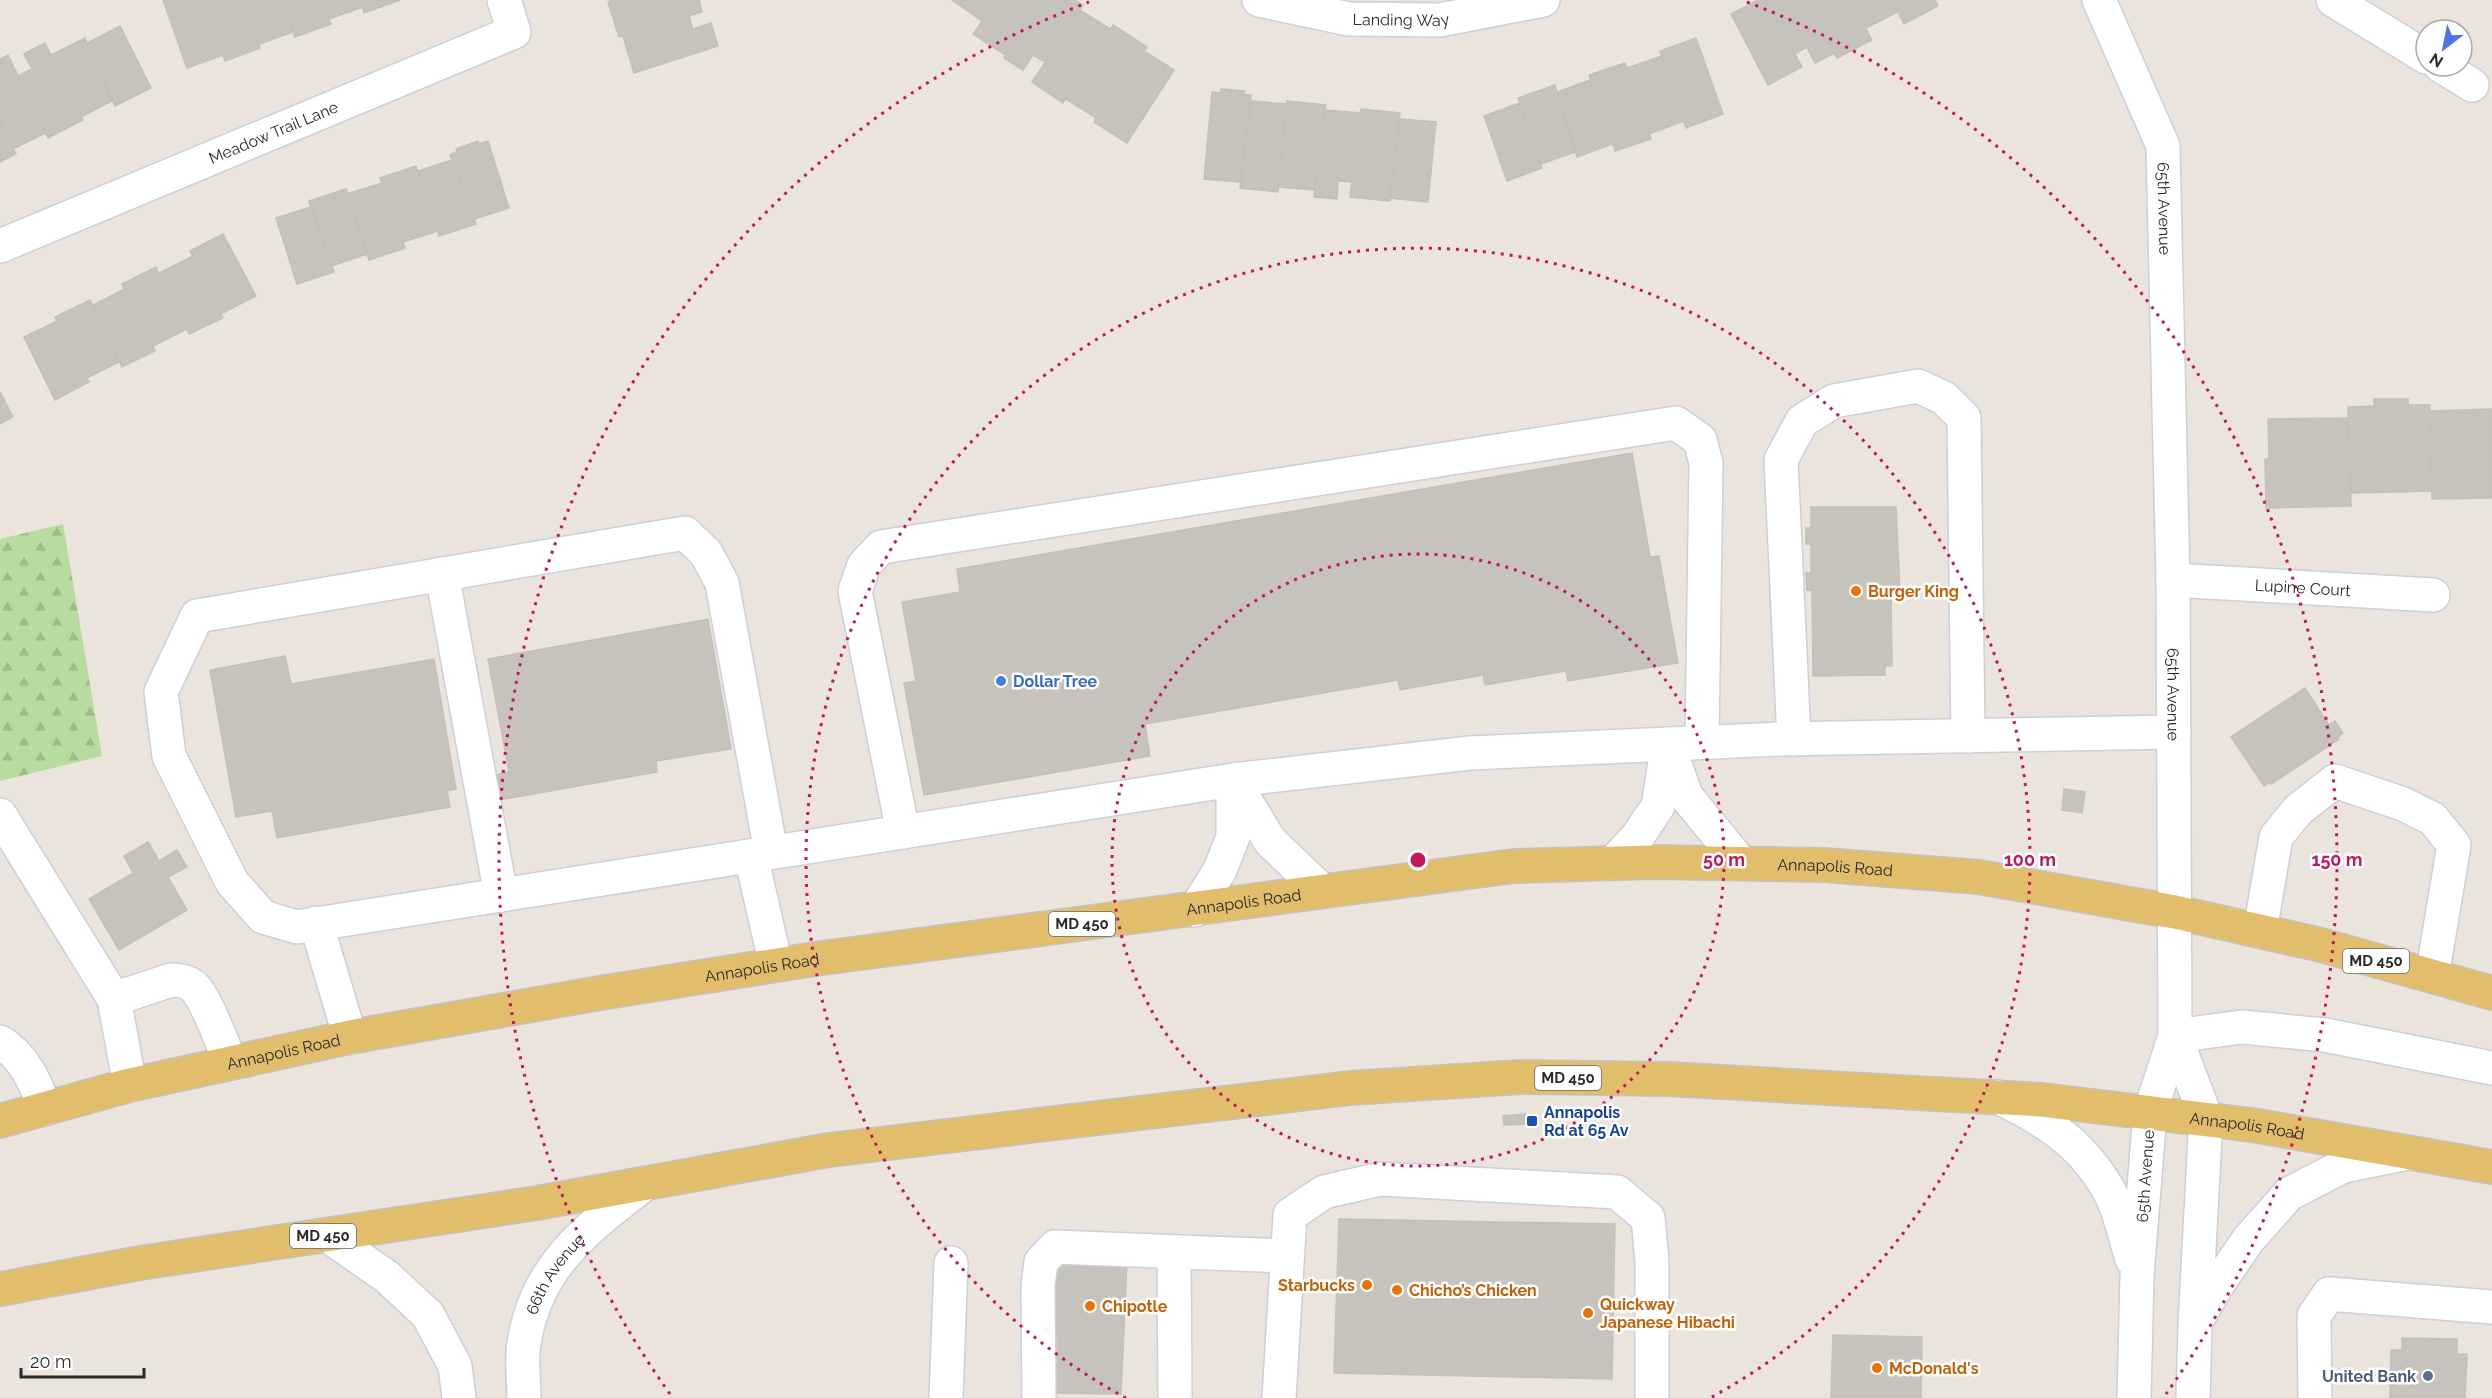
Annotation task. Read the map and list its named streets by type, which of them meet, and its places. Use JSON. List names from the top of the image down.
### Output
{
  "streets": {
    "main road": ["Annapolis Road", "MD 450"],
    "street": [
      "Landing Way",
      "Meadow Trail Lane",
      "65th Avenue",
      "Lupine Court",
      "66th Avenue"
    ]
  },
  "crossings": [
    ["65th Avenue", "Lupine Court"],
    ["65th Avenue", "Annapolis Road"],
    ["Annapolis Road", "66th Avenue"]
  ],
  "places": {
    "other": [
      "Burger King",
      "Dollar Tree",
      "Starbucks",
      "Chicho’s Chicken",
      "Chipotle",
      "Quickway Japanese Hibachi",
      "McDonald's",
      "United Bank"
    ],
    "transit": ["Annapolis Rd at 65 Av"]
  },
  "scale_bar": "20 m",
  "north": "bottom left",
  "rings": ["50 m", "100 m", "150 m"]
}
